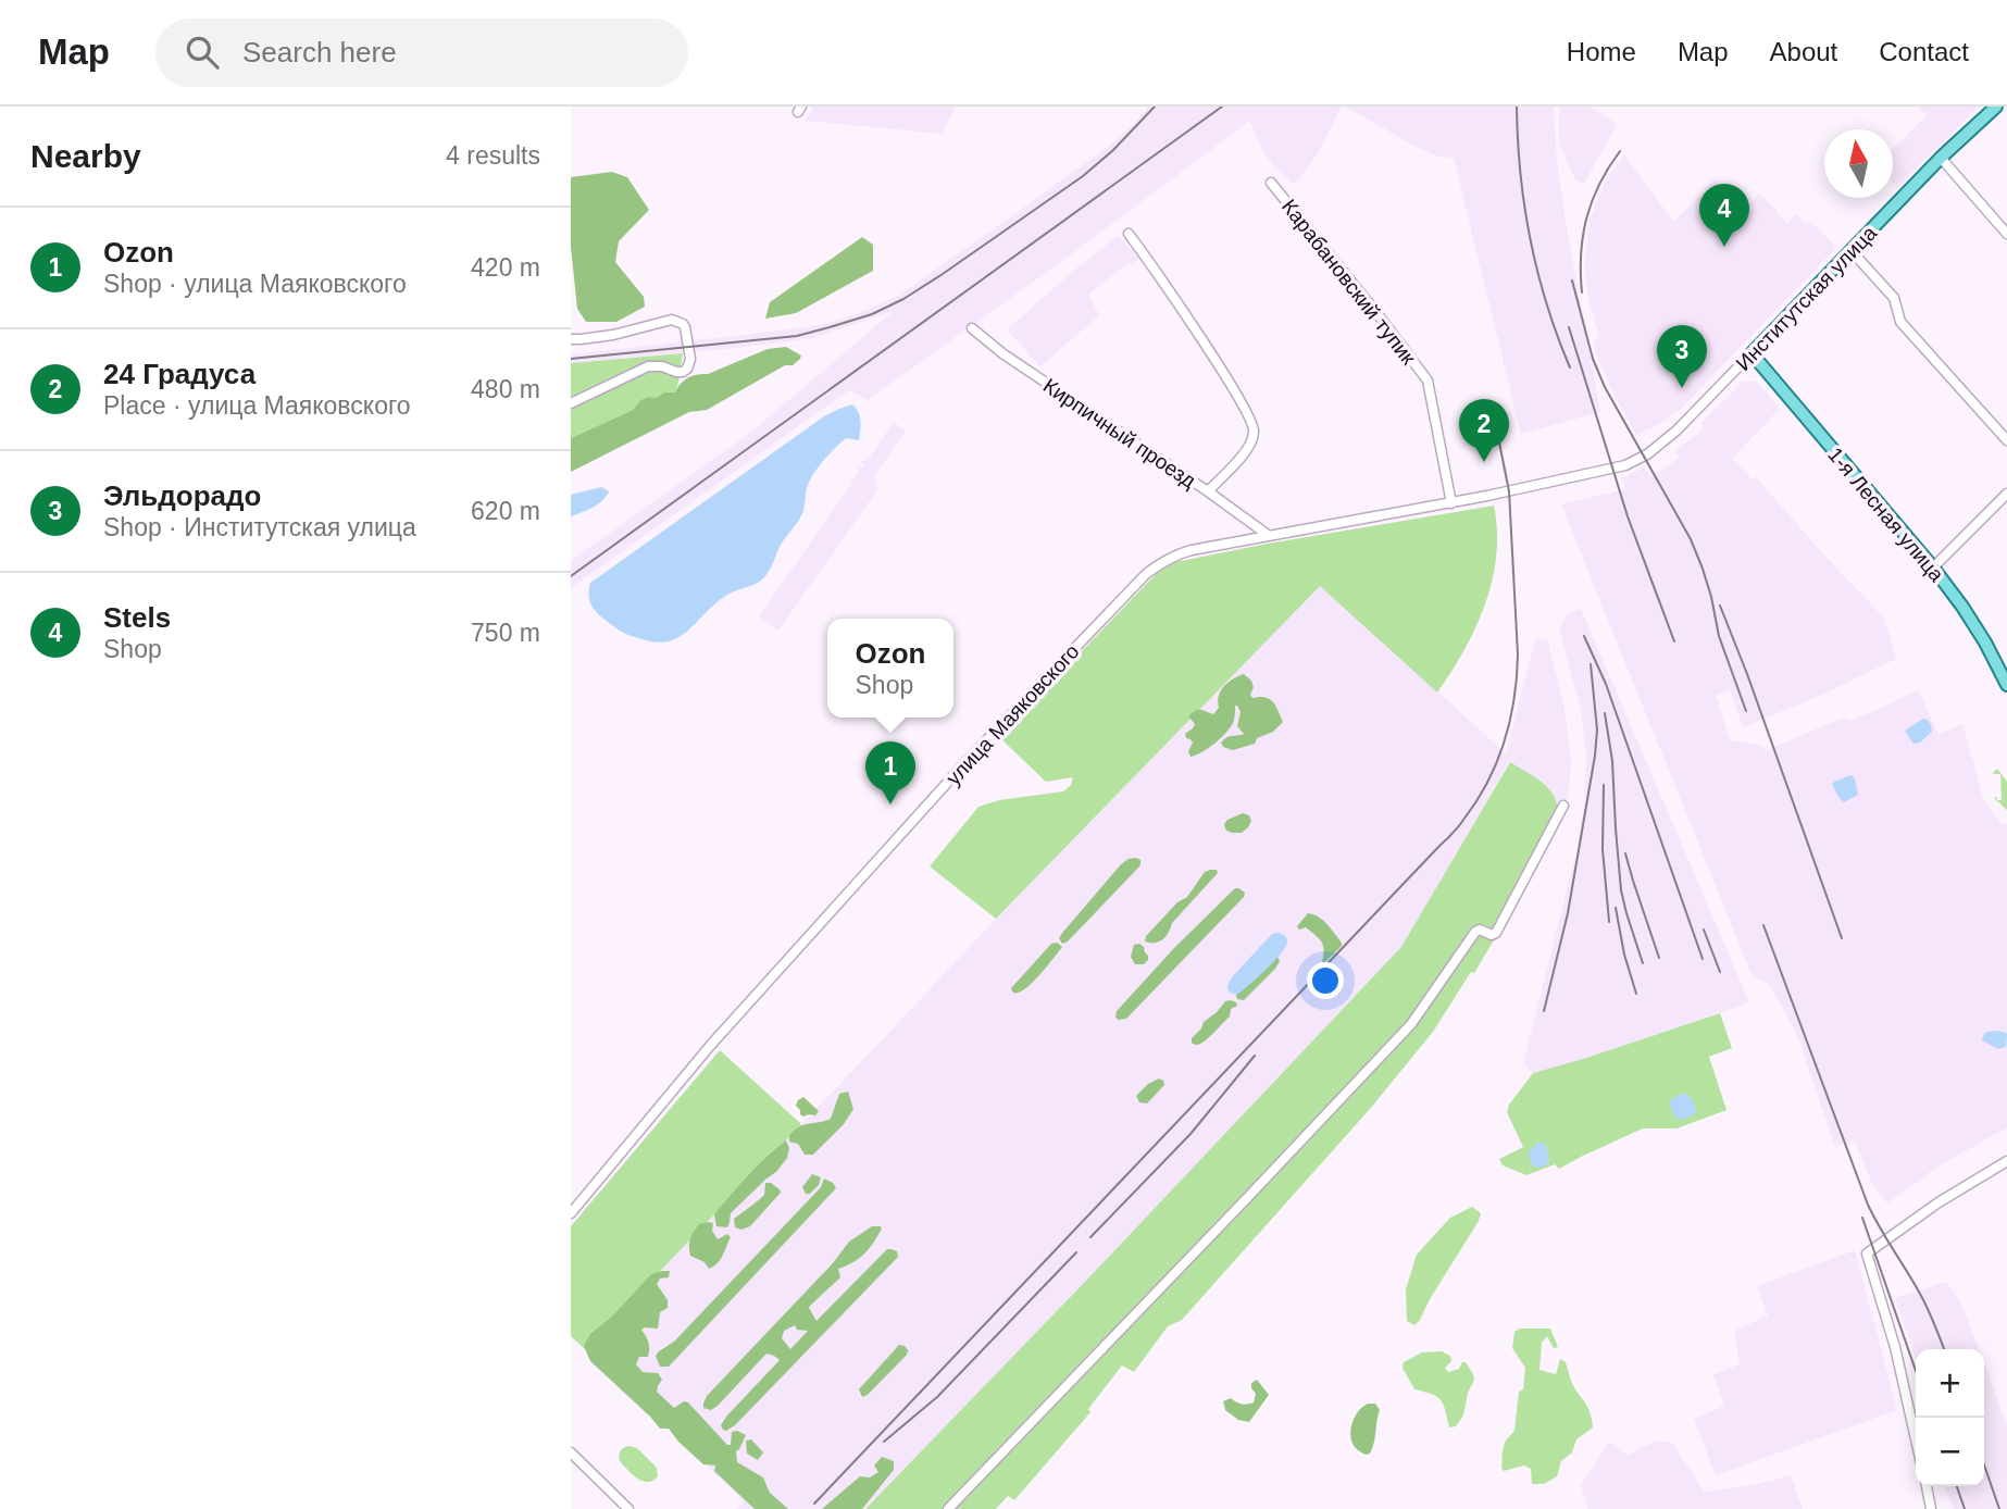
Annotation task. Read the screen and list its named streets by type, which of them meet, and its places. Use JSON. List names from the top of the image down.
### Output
{
  "streets": {
    "main road": ["Институтская улица", "1-я Лесная улица"],
    "street": ["Карабановский тупик", "Кирпичный проезд", "улица Маяковского"]
  },
  "crossings": [
    ["Карабановский тупик", "улица Маяковского"],
    ["Институтская улица", "1-я Лесная улица"],
    ["Институтская улица", "улица Маяковского"],
    ["Кирпичный проезд", "улица Маяковского"]
  ],
  "north": "top",
  "page": {
    "header": "Map",
    "search": "Search here",
    "nav": [
      "Home",
      "Map",
      "About",
      "Contact"
    ],
    "heading": ["Nearby", "4 results"],
    "pins": [
      "4",
      "3",
      "2",
      "1"
    ],
    "list": [
      {
        "mark": "1",
        "name": "Ozon",
        "note": "Shop · улица Маяковского",
        "value": "420 m"
      },
      {
        "mark": "2",
        "name": "24 Градуса",
        "note": "Place · улица Маяковского",
        "value": "480 m"
      },
      {
        "mark": "3",
        "name": "Эльдорадо",
        "note": "Shop · Институтская улица",
        "value": "620 m"
      },
      {
        "mark": "4",
        "name": "Stels",
        "note": "Shop",
        "value": "750 m"
      }
    ],
    "popup": ["Ozon", "Shop"],
    "map_buttons": ["+", "−"]
  }
}
